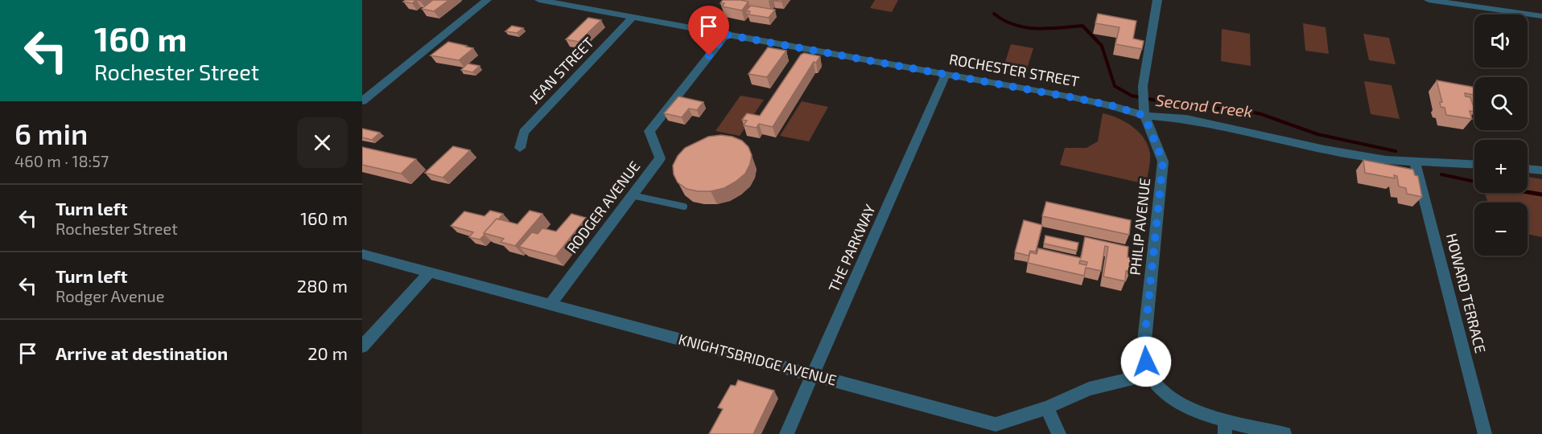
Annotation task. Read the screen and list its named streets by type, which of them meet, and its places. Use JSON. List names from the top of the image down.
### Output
{
  "streets": {
    "street": [
      "JEAN STREET",
      "ROCHESTER STREET",
      "RODGER AVENUE",
      "PHILIP AVENUE",
      "THE PARKWAY",
      "HOWARD TERRACE",
      "KNIGHTSBRIDGE AVENUE"
    ]
  },
  "crossings": [
    ["JEAN STREET", "ROCHESTER STREET"],
    ["ROCHESTER STREET", "RODGER AVENUE"],
    ["ROCHESTER STREET", "PHILIP AVENUE"],
    ["ROCHESTER STREET", "THE PARKWAY"],
    ["ROCHESTER STREET", "HOWARD TERRACE"],
    ["RODGER AVENUE", "KNIGHTSBRIDGE AVENUE"],
    ["PHILIP AVENUE", "KNIGHTSBRIDGE AVENUE"],
    ["THE PARKWAY", "KNIGHTSBRIDGE AVENUE"]
  ],
  "water": ["Second Creek"],
  "page": {
    "turn": ["160 m", "Rochester Street"],
    "map_buttons": ["+", "−"],
    "heading": ["6 min", "460 m · 18:57"],
    "list": [
      {
        "name": "Turn left",
        "note": "Rochester Street",
        "value": "160 m"
      },
      {
        "name": "Turn left",
        "note": "Rodger Avenue",
        "value": "280 m"
      },
      {
        "name": "Arrive at destination",
        "value": "20 m"
      }
    ]
  }
}
